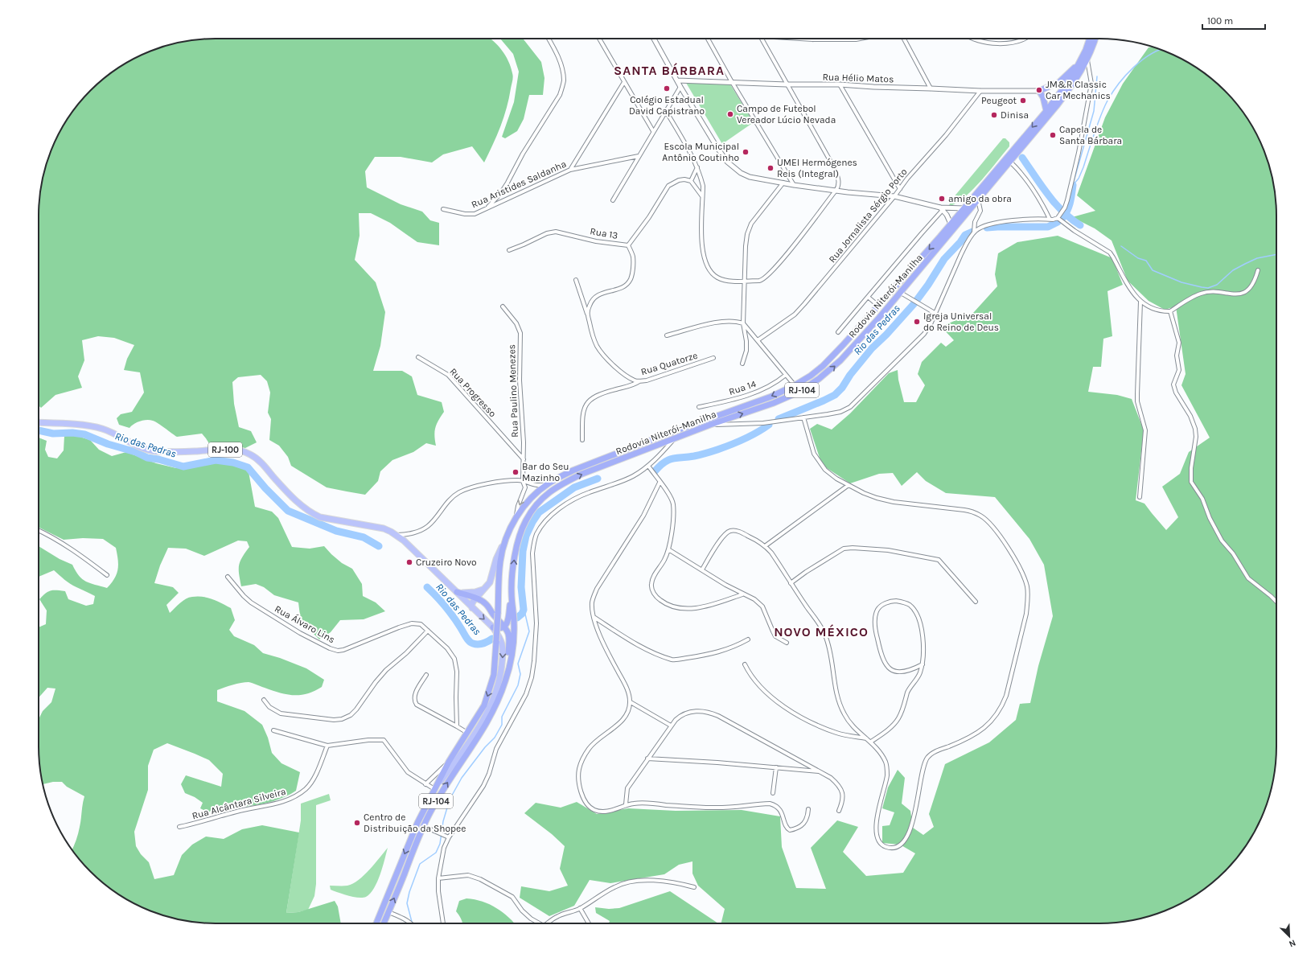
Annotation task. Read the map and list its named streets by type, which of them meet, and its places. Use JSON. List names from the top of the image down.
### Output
{
  "streets": {
    "highway": ["Rodovia Niterói-Manilha", "RJ-104"],
    "main road": ["RJ-100"],
    "street": [
      "Rua Hélio Matos",
      "Rua Aristides Saldanha",
      "Rua Jornalista Sérgio Porto",
      "Rua 13",
      "Rua Quatorze",
      "Rua 14",
      "Rua Paulino Menezes",
      "Rua Progresso",
      "Rua Álvaro Lins",
      "Rua Alcântara Silveira"
    ]
  },
  "crossings": [
    ["Rua Hélio Matos", "Rua Jornalista Sérgio Porto"],
    ["Rodovia Niterói-Manilha", "Rua Paulino Menezes"],
    ["Rua Paulino Menezes", "Rua Progresso"]
  ],
  "districts": ["SANTA BÁRBARA", "NOVO MÉXICO"],
  "water": ["Rio das Pedras"],
  "places": [
    "Colégio Estadual David Capistrano",
    "JM&R Classic Car Mechanics",
    "Peugeot",
    "Campo de Futebol Vereador Lúcio Nevada",
    "Dinisa",
    "Capela de Santa Bárbara",
    "Escola Municipal Antônio Coutinho",
    "UMEI Hermógenes Reis (Integral)",
    "amigo da obra",
    "Igreja Universal do Reino de Deus",
    "Bar do Seu Mazinho",
    "Cruzeiro Novo",
    "Centro de Distribuição da Shopee"
  ],
  "scale_bar": "100 m",
  "north": "bottom right"
}
